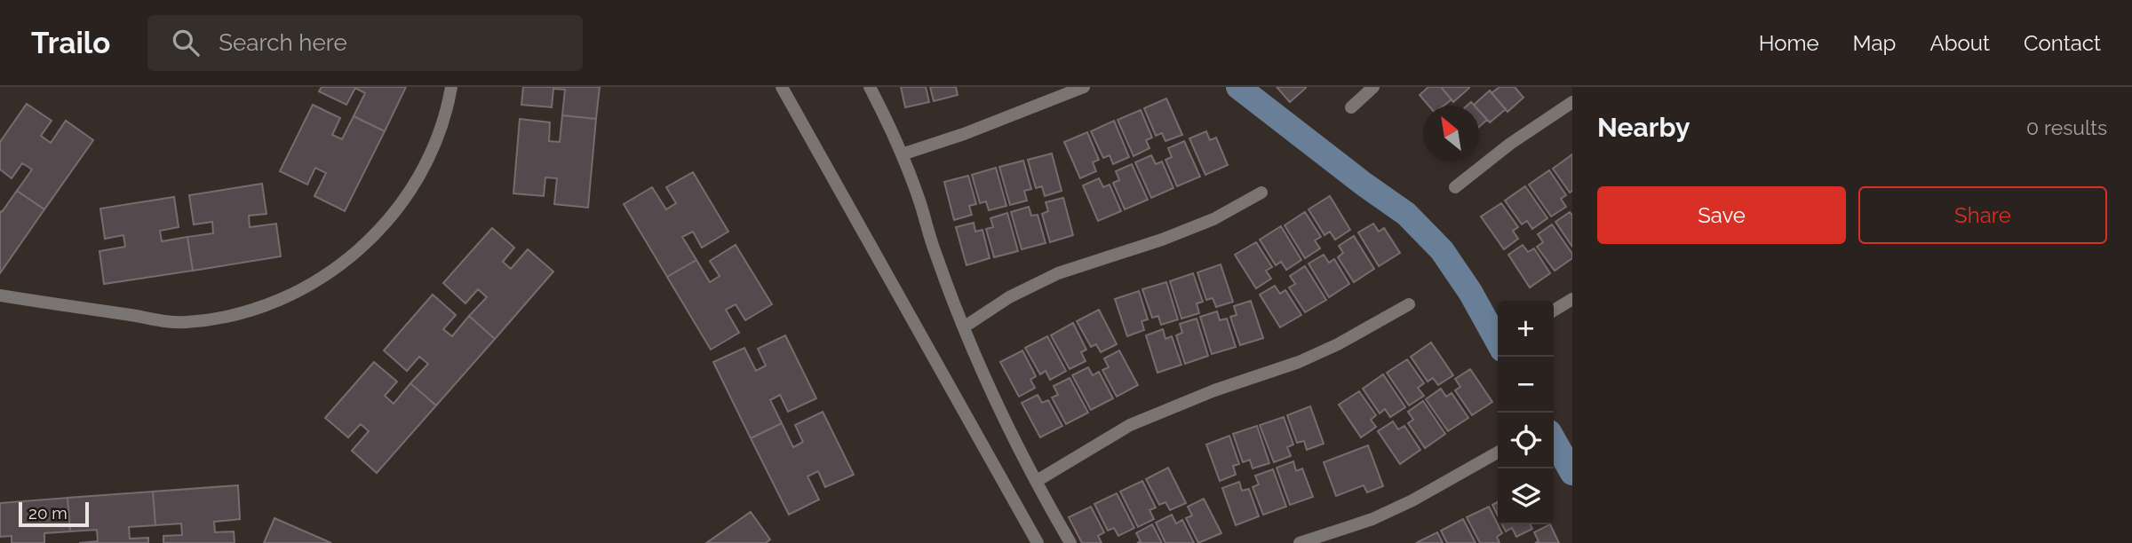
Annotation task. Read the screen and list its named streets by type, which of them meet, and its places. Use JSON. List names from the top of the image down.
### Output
{
  "scale_bar": "20 m",
  "north": "top left",
  "page": {
    "header": "Trailo",
    "search": "Search here",
    "nav": [
      "Home",
      "Map",
      "About",
      "Contact"
    ],
    "heading": ["Nearby", "0 results"],
    "buttons": ["Save", "Share"],
    "map_buttons": ["+", "−"],
    "scale": "20 m"
  }
}
